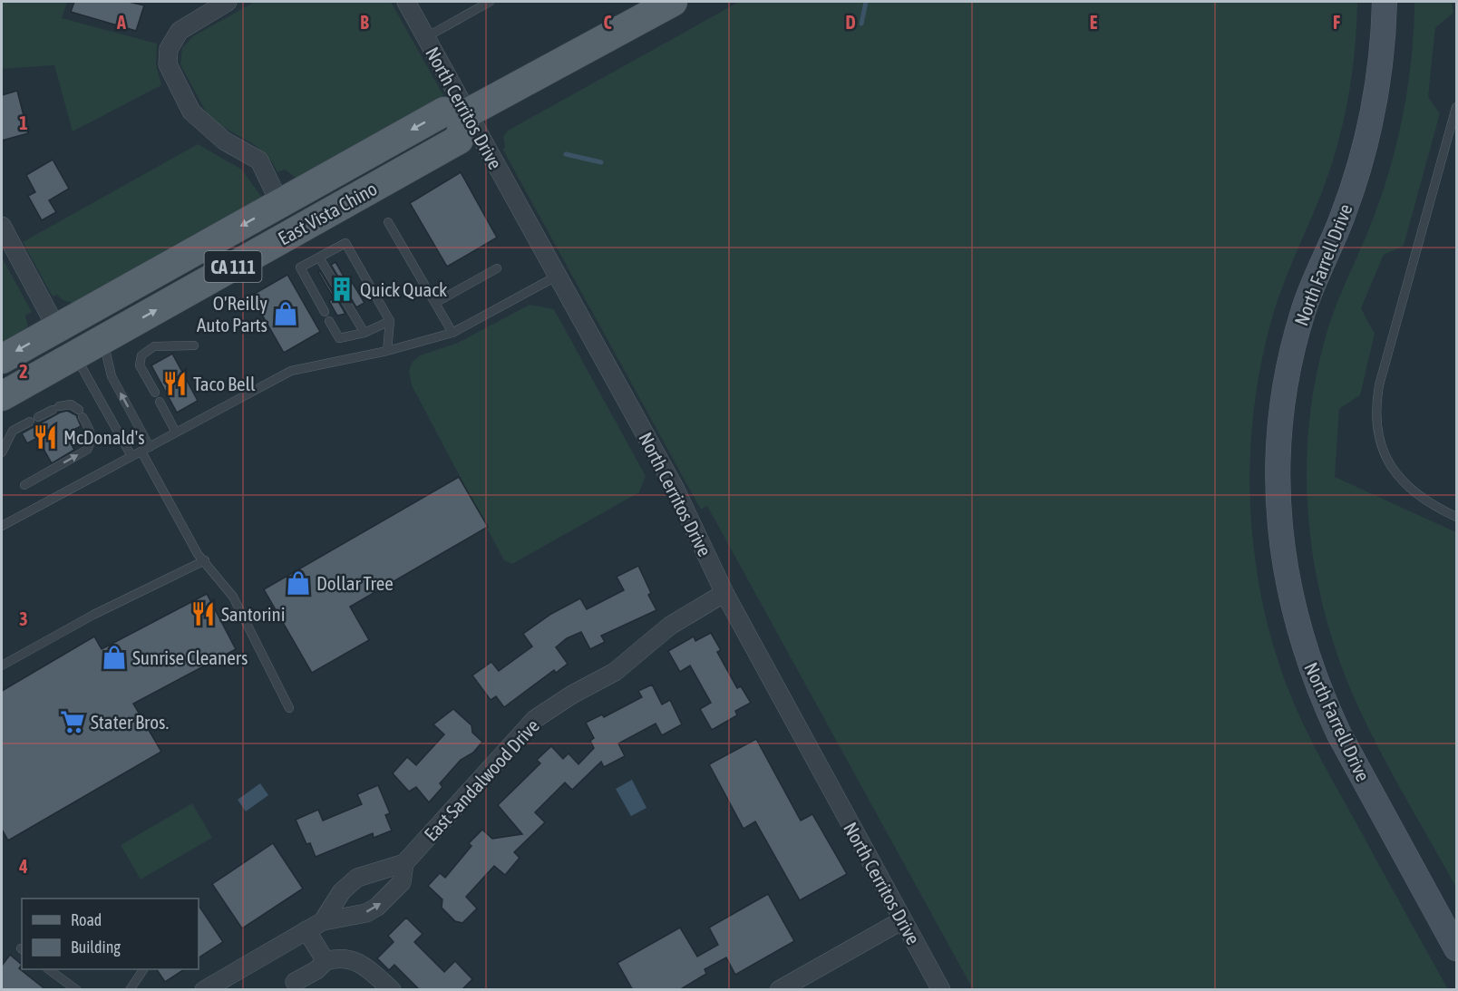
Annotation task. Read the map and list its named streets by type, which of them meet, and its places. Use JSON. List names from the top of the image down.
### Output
{
  "streets": {
    "main road": ["East Vista Chino", "CA 111"],
    "street": ["North Cerritos Drive", "North Farrell Drive", "East Sandalwood Drive"]
  },
  "crossings": [
    ["North Cerritos Drive", "East Vista Chino"],
    ["North Cerritos Drive", "East Sandalwood Drive"]
  ],
  "places": {
    "building": ["Quick Quack"],
    "shop": ["O'Reilly Auto Parts", "Dollar Tree", "Sunrise Cleaners"],
    "restaurant": ["Taco Bell", "McDonald's", "Santorini"],
    "supermarket": ["Stater Bros."]
  },
  "legend": ["Road", "Building"],
  "grid": {
    "columns": [
      "A",
      "B",
      "C",
      "D",
      "E",
      "F"
    ],
    "rows": [
      "1",
      "2",
      "3",
      "4"
    ]
  }
}
